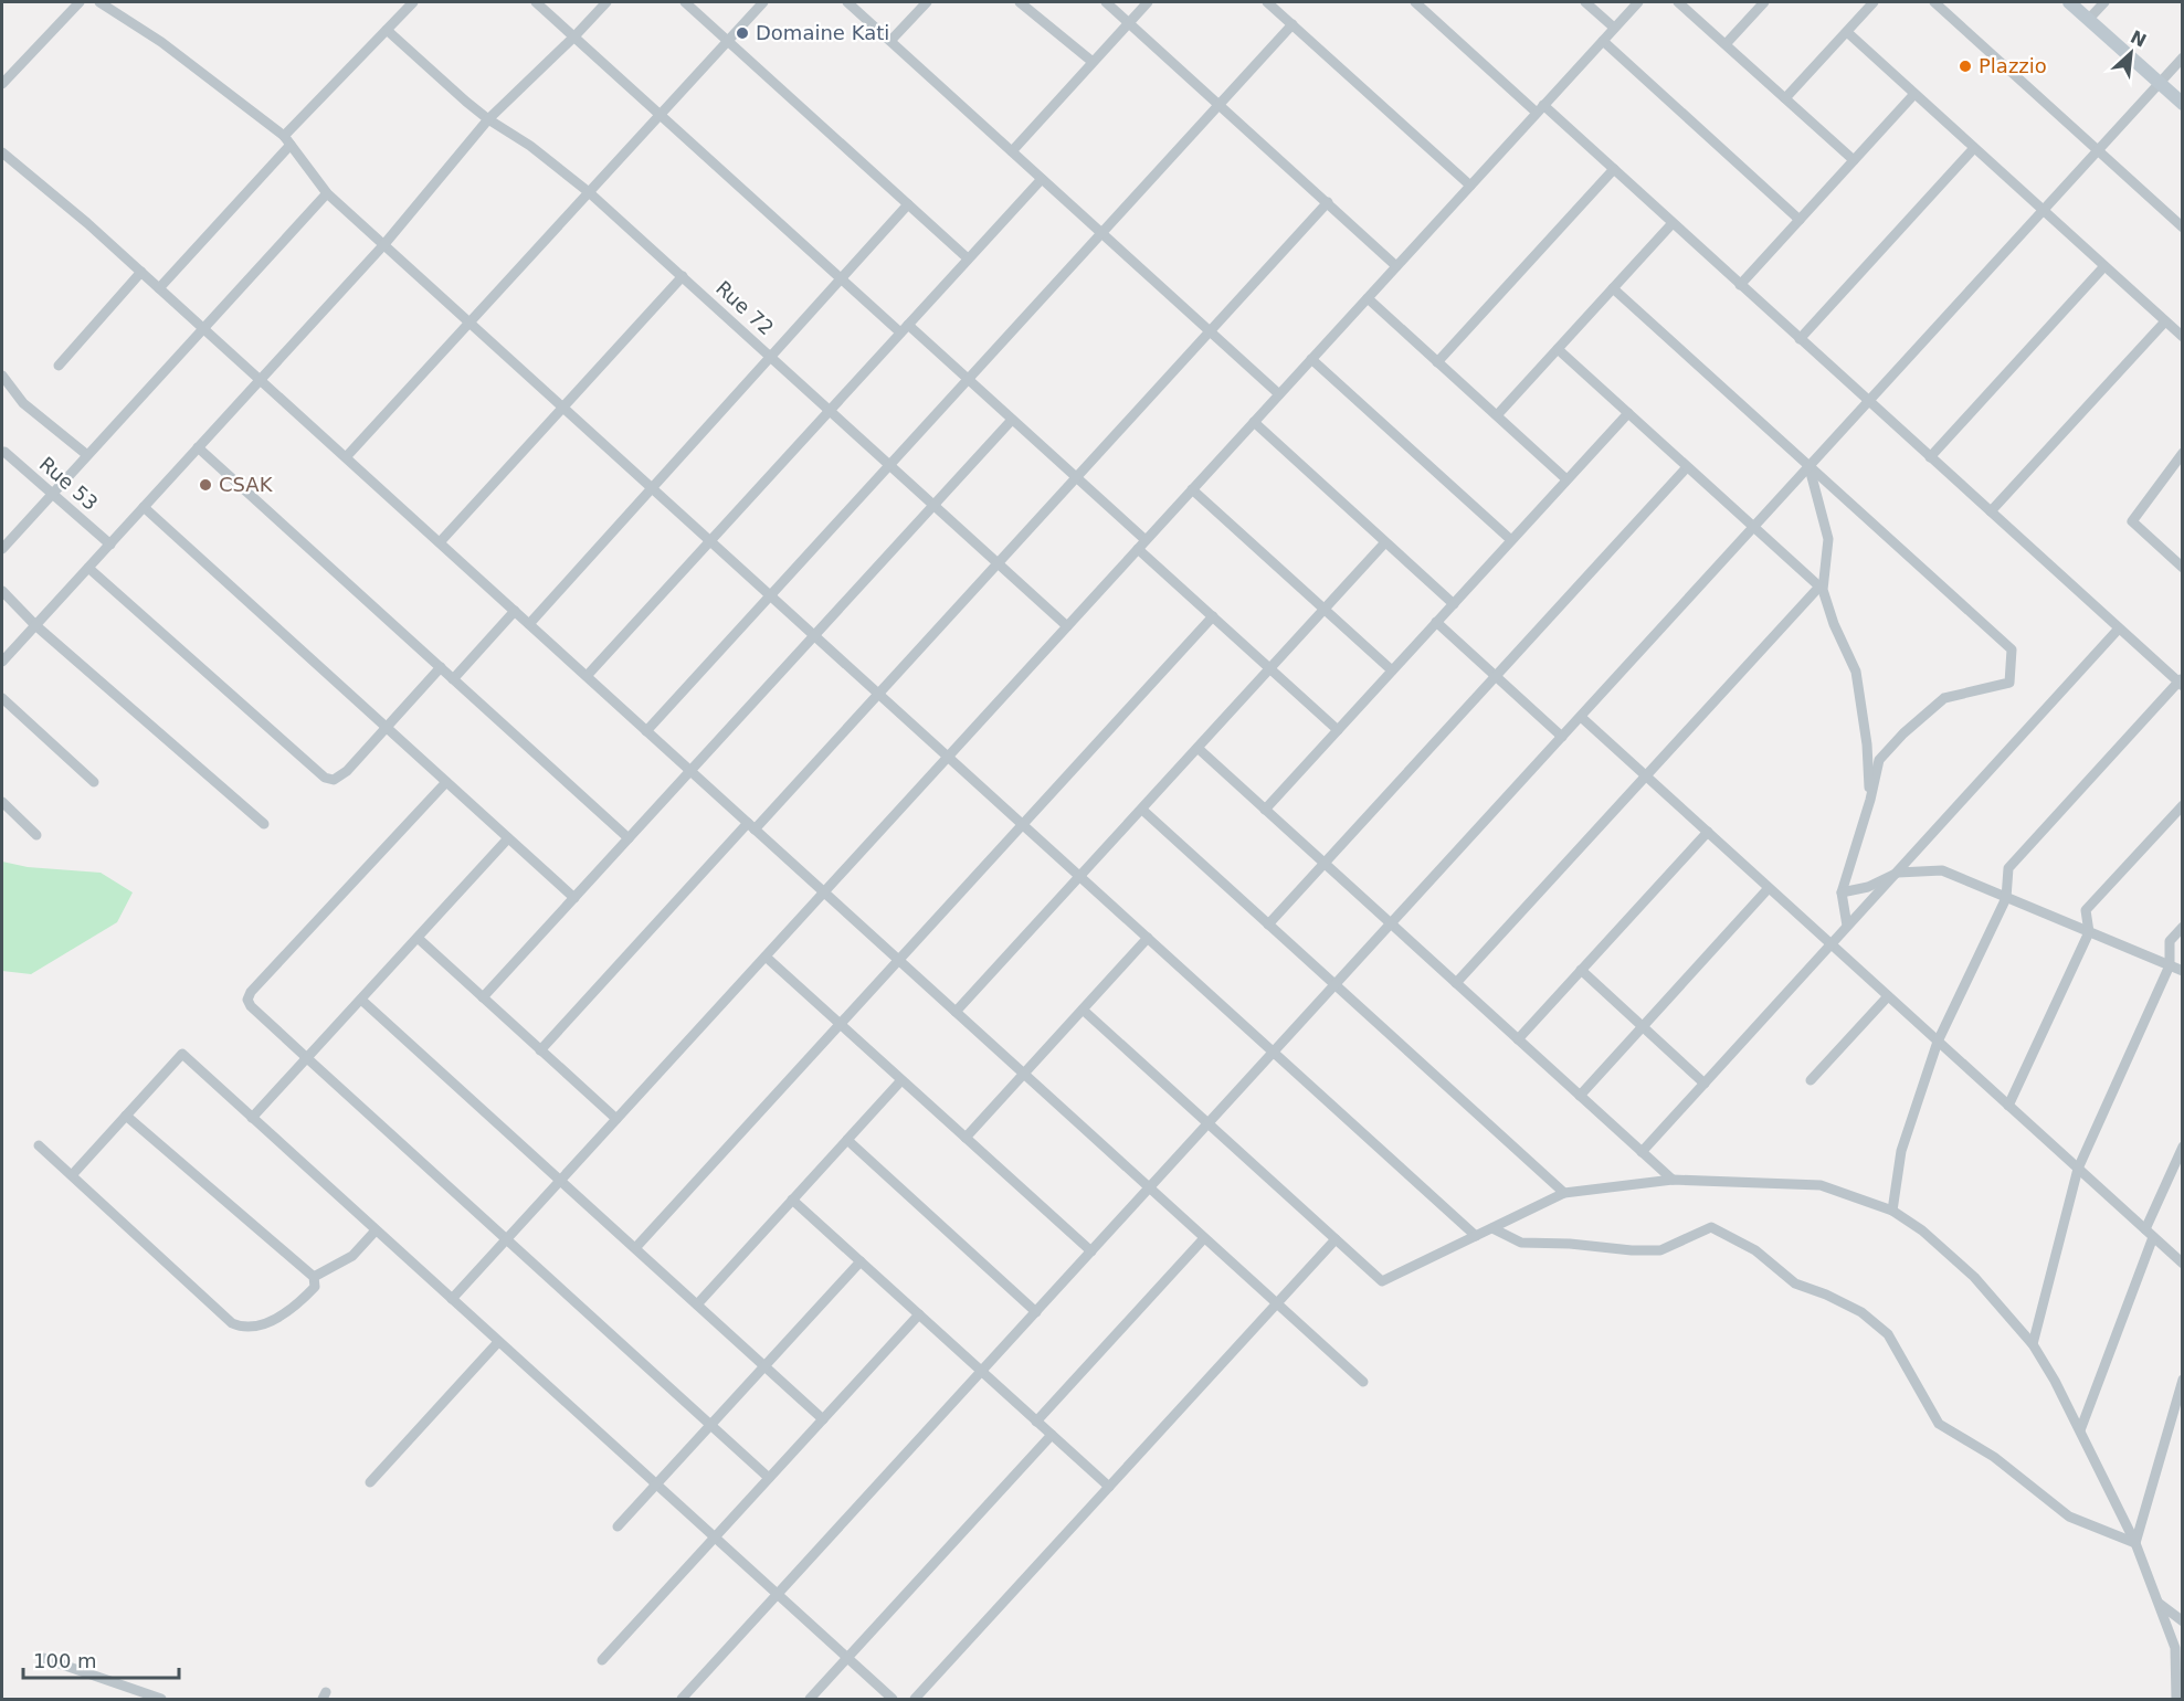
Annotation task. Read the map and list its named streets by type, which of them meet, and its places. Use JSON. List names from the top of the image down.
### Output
{
  "streets": {
    "street": ["Rue 72", "Rue 53"]
  },
  "places": ["Domaine Kati", "Plazzio", "CSAK"],
  "scale_bar": "100 m",
  "north": "top right"
}
